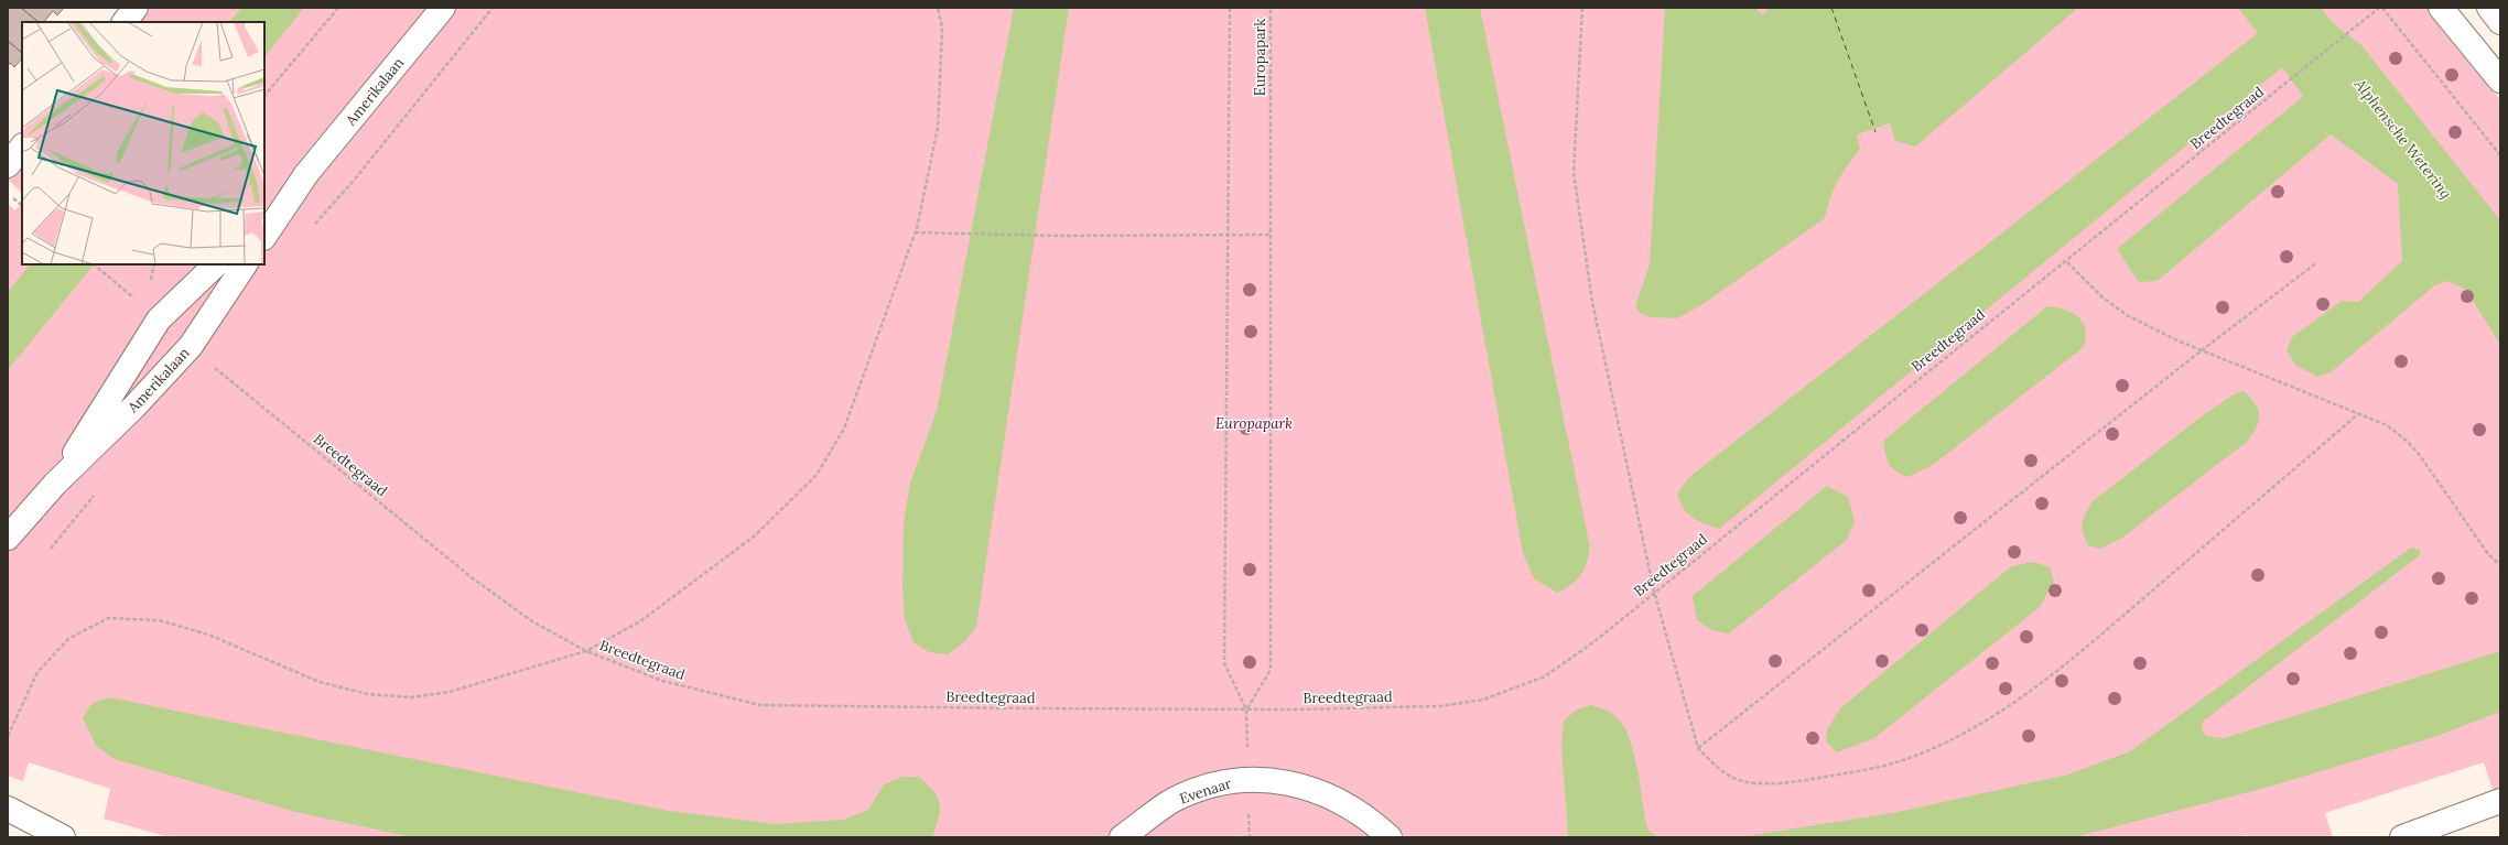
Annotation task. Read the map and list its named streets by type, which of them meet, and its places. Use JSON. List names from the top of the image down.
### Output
{
  "streets": {
    "street": ["Amerikalaan", "Evenaar"],
    "path": ["Europapark", "Breedtegraad"]
  },
  "crossings": [
    ["Europapark", "Breedtegraad"],
    ["Europapark", "Evenaar"],
    ["Amerikalaan", "Breedtegraad"]
  ],
  "water": ["Alphensche Wetering"],
  "parks": ["Europapark"]
}
